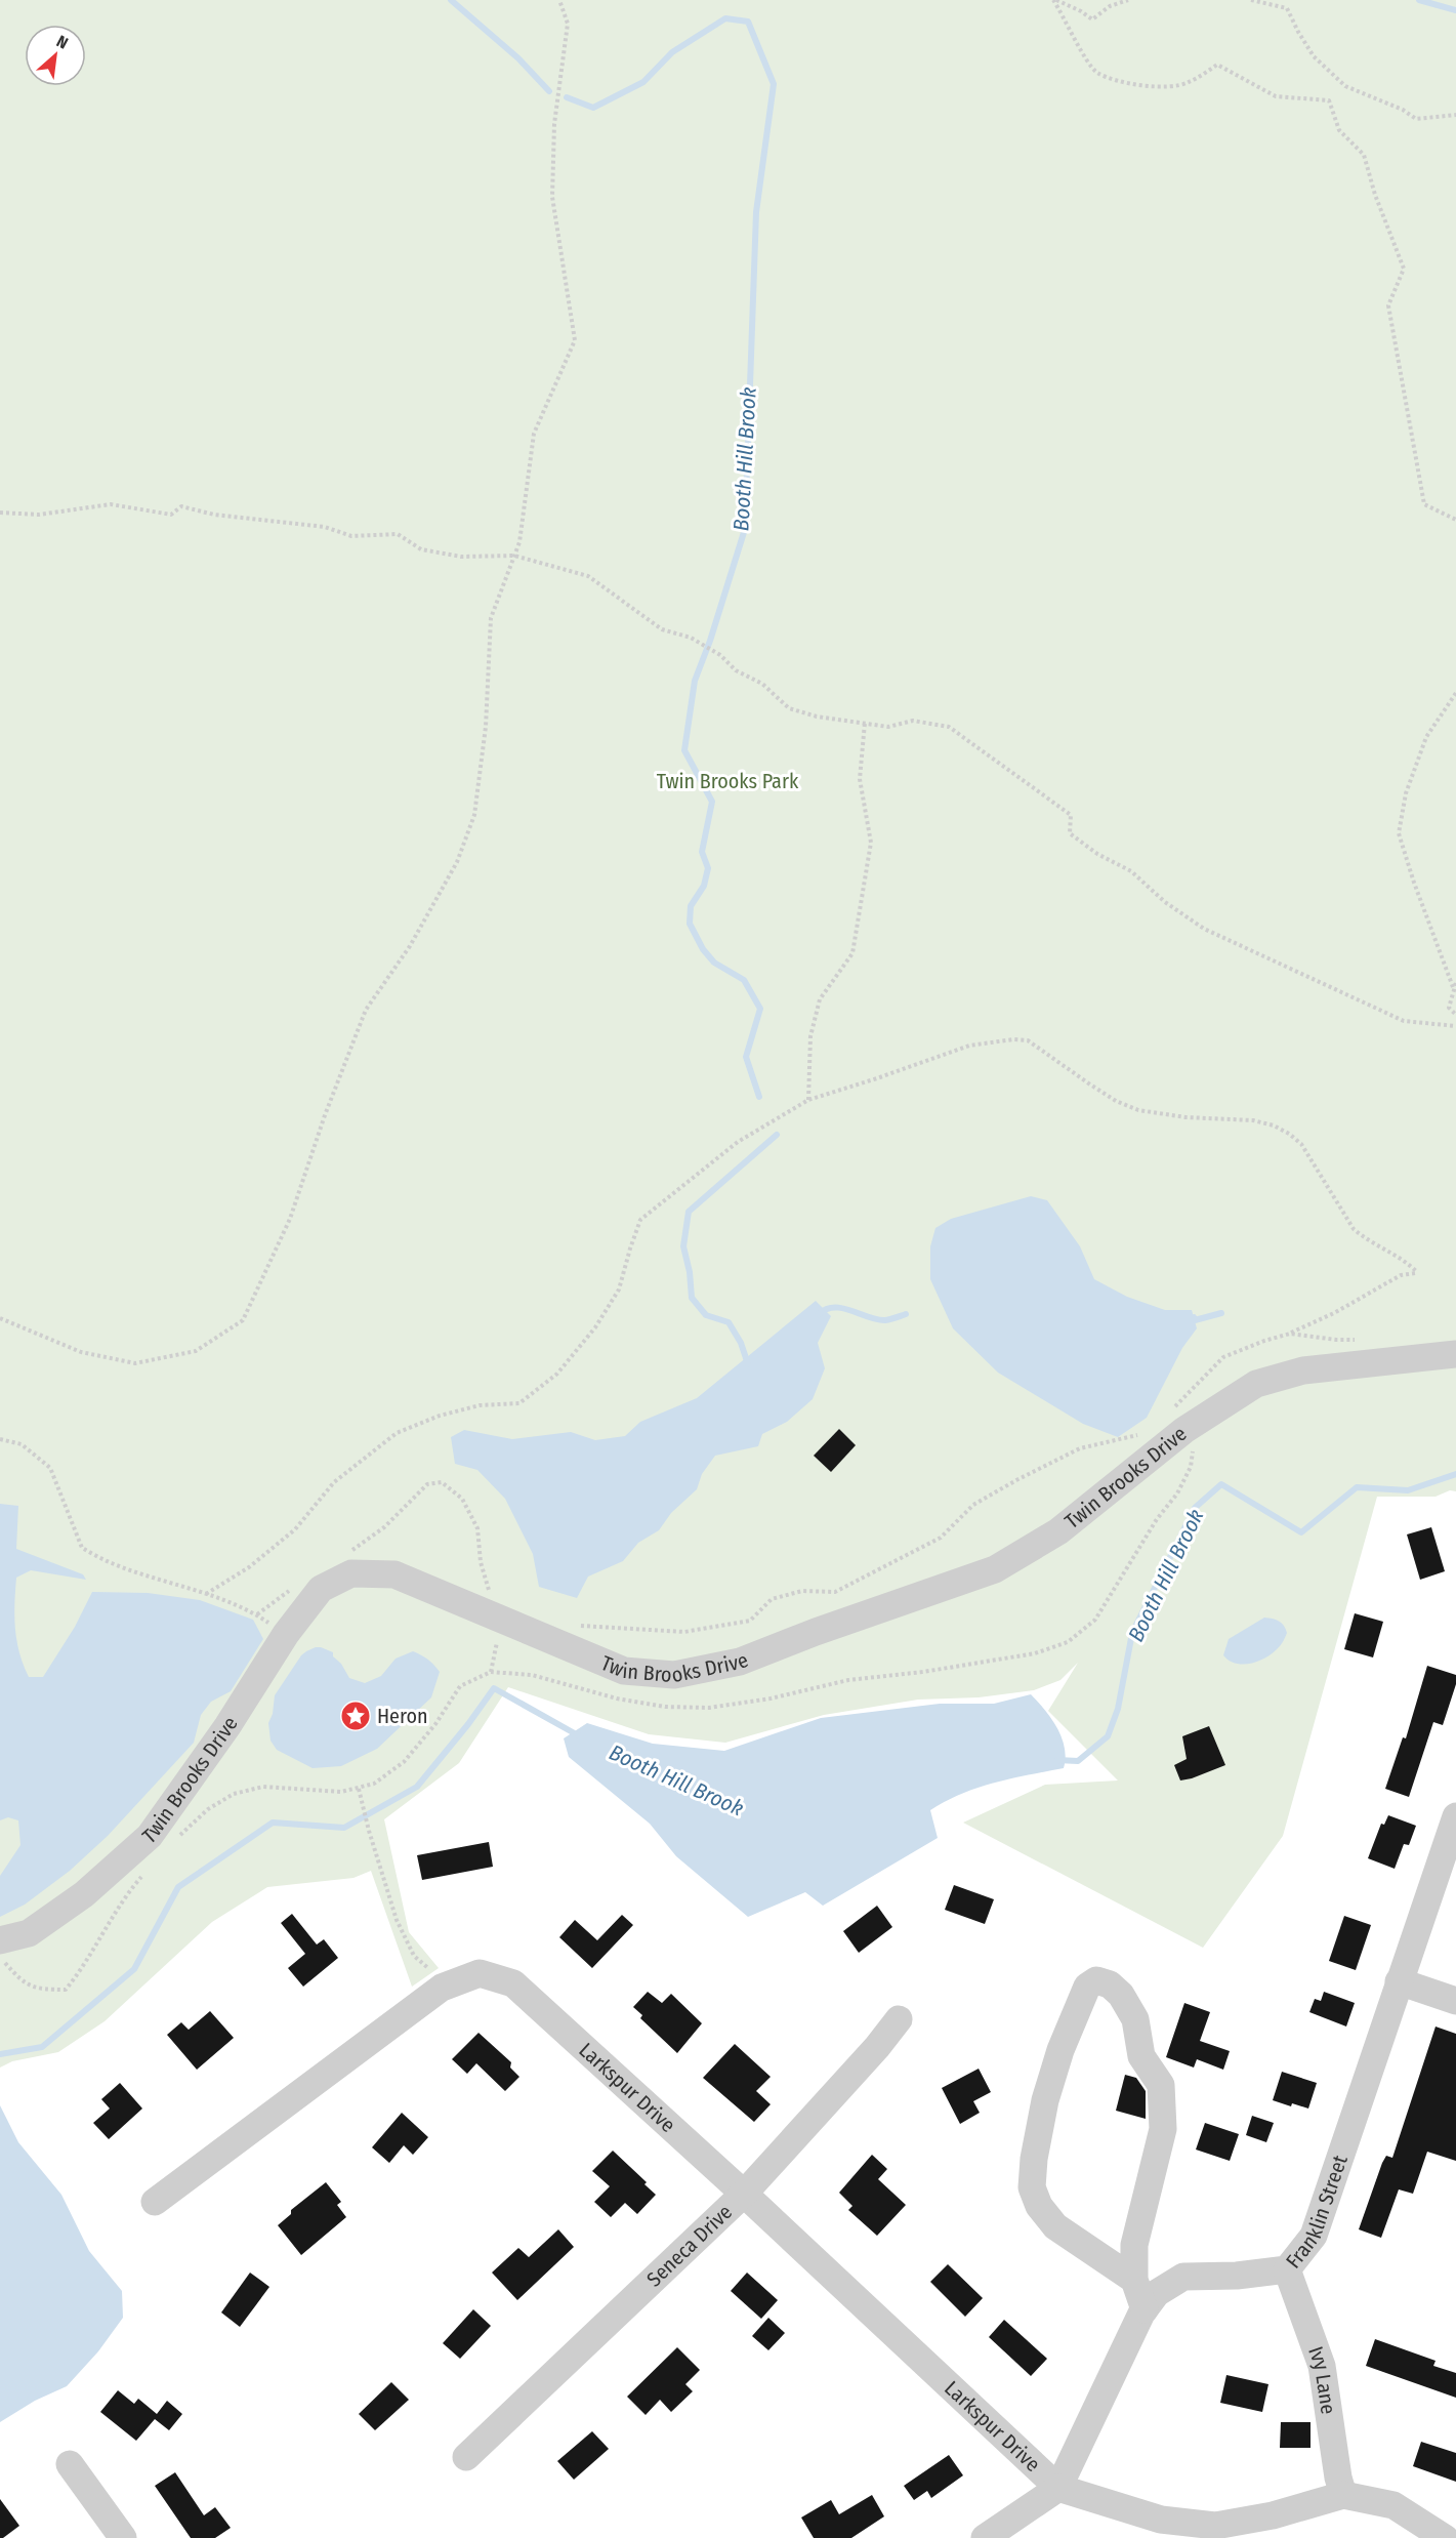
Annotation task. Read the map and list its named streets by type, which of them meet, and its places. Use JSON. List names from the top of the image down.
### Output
{
  "streets": {
    "street": [
      "Twin Brooks Drive",
      "Larkspur Drive",
      "Franklin Street",
      "Seneca Drive",
      "Ivy Lane"
    ]
  },
  "crossings": [
    ["Larkspur Drive", "Franklin Street"],
    ["Larkspur Drive", "Seneca Drive"],
    ["Franklin Street", "Ivy Lane"]
  ],
  "water": ["Booth Hill Brook"],
  "parks": ["Twin Brooks Park"],
  "places": {
    "place": ["Heron"]
  },
  "north": "top right"
}
